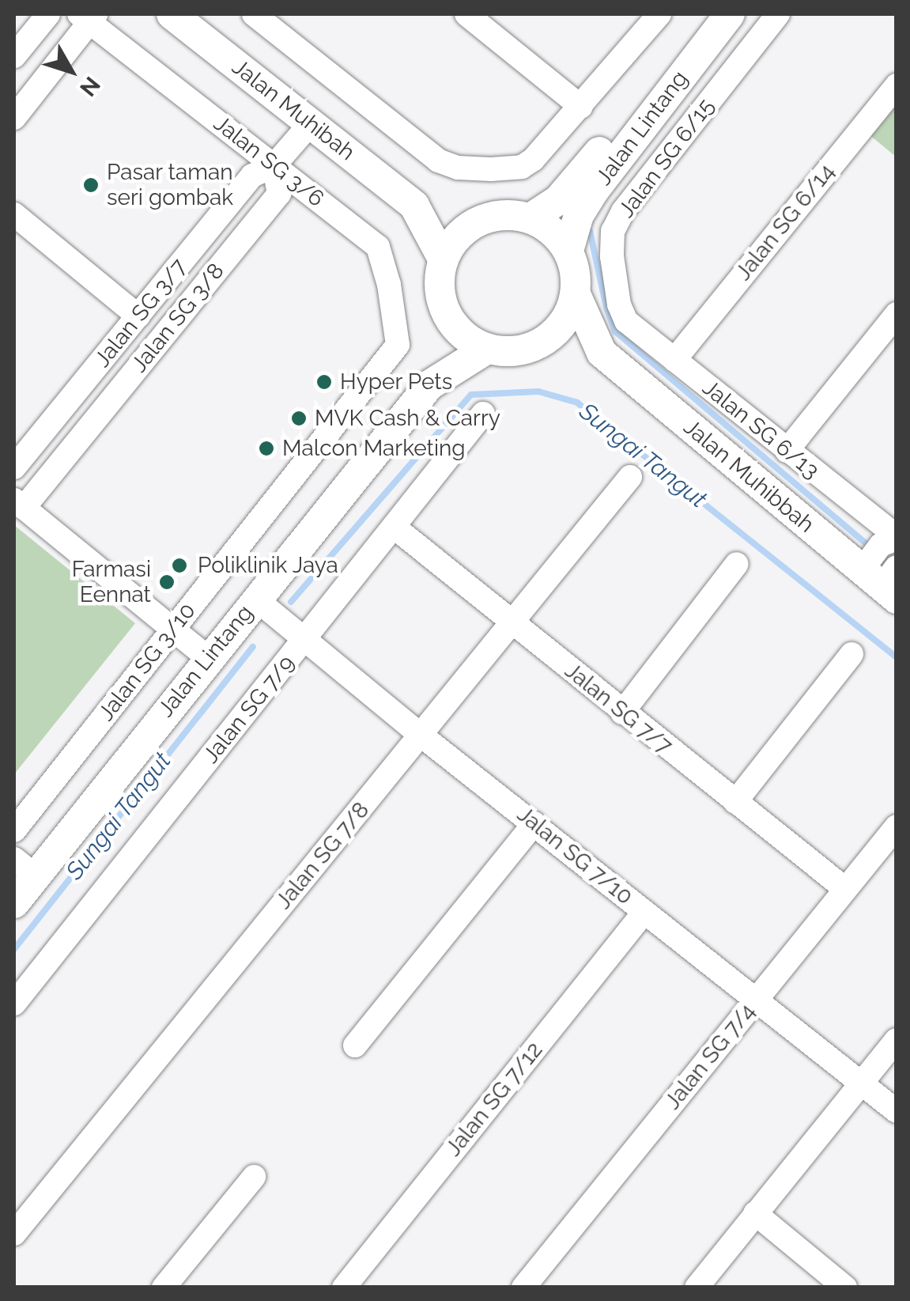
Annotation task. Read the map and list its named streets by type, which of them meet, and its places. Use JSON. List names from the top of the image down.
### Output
{
  "streets": {
    "street": [
      "Jalan Muhibah",
      "Jalan Lintang",
      "Jalan SG 6/15",
      "Jalan SG 3/6",
      "Jalan SG 6/14",
      "Jalan SG 3/7",
      "Jalan SG 3/8",
      "Jalan SG 6/13",
      "Jalan Muhibbah",
      "Jalan SG 3/10",
      "Jalan SG 7/7",
      "Jalan SG 7/9",
      "Jalan SG 7/8",
      "Jalan SG 7/10",
      "Jalan SG 7/4",
      "Jalan SG 7/12"
    ]
  },
  "crossings": [
    ["Jalan Muhibah", "Jalan Lintang"],
    ["Jalan Muhibah", "Jalan Muhibbah"],
    ["Jalan Lintang", "Jalan Muhibbah"],
    ["Jalan Lintang", "Jalan SG 7/10"],
    ["Jalan SG 6/15", "Jalan SG 6/13"],
    ["Jalan SG 3/6", "Jalan SG 3/7"],
    ["Jalan SG 3/6", "Jalan SG 3/8"],
    ["Jalan SG 3/6", "Jalan SG 3/10"],
    ["Jalan SG 6/14", "Jalan SG 6/13"],
    ["Jalan SG 3/7", "Jalan SG 3/8"],
    ["Jalan SG 7/7", "Jalan SG 7/9"],
    ["Jalan SG 7/7", "Jalan SG 7/8"],
    ["Jalan SG 7/7", "Jalan SG 7/4"],
    ["Jalan SG 7/9", "Jalan SG 7/10"],
    ["Jalan SG 7/8", "Jalan SG 7/10"],
    ["Jalan SG 7/10", "Jalan SG 7/4"],
    ["Jalan SG 7/10", "Jalan SG 7/12"]
  ],
  "water": ["Sungai Tangut"],
  "places": [
    "Pasar taman seri gombak",
    "Hyper Pets",
    "MVK Cash & Carry",
    "Malcon Marketing",
    "Poliklinik Jaya",
    "Farmasi Eennat"
  ],
  "north": "bottom right"
}
